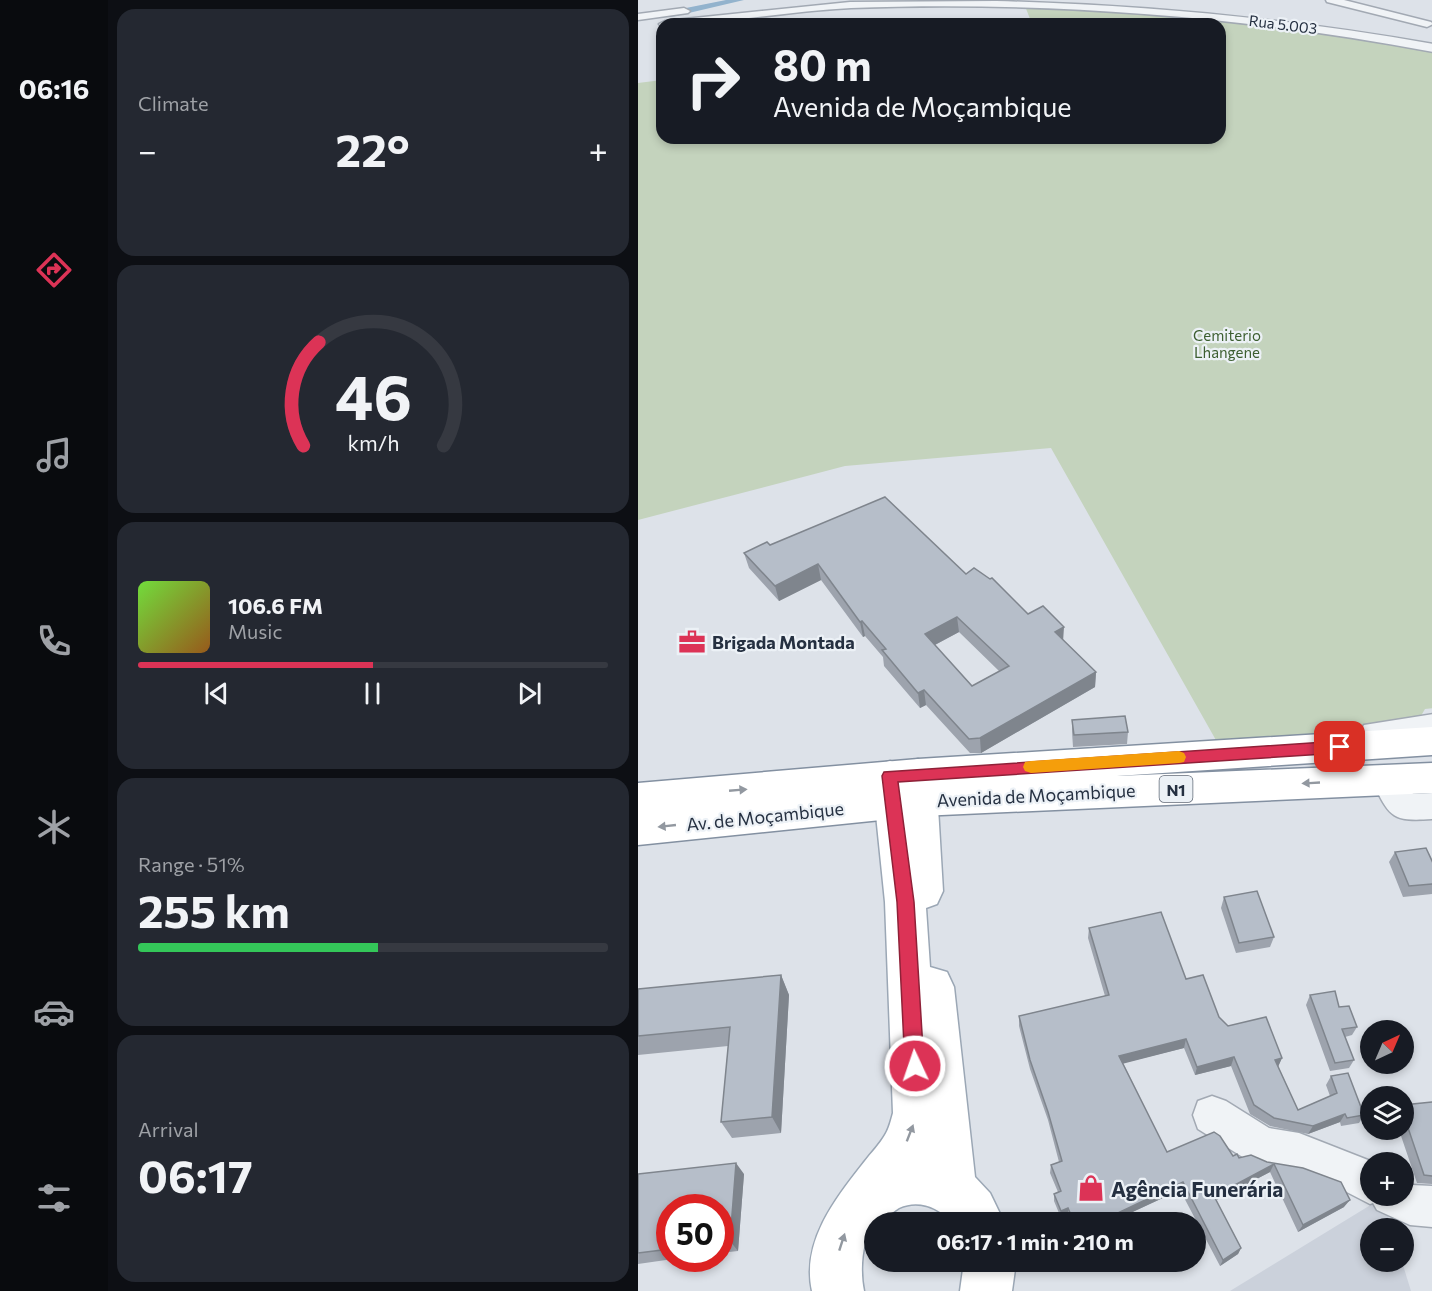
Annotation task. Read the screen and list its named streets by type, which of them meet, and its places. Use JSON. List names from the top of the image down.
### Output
{
  "streets": {
    "main road": ["N1", "Avenida de Moçambique", "Av. de Moçambique"],
    "street": ["Rua 5.003"]
  },
  "crossings": [
    ["Avenida de Moçambique", "Av. de Moçambique"]
  ],
  "parks": ["Cemiterio Lhangene"],
  "places": {
    "office": ["Brigada Montada"],
    "shop": ["Agência Funerária"]
  },
  "north": "top right",
  "page": {
    "tabs": "06:16",
    "tile": [
      "Climate",
      ["Range · 51%", "255 km"],
      ["Arrival", "06:17"]
    ],
    "turn": ["80 m", "Avenida de Moçambique"],
    "heat": ["−", "22°", "+"],
    "song": ["106.6 FM", "Music"],
    "map_buttons": ["+", "−"],
    "limit": "50",
    "trip": "06:17 · 1 min · 210 m",
    "gauge": ["46", "km/h"]
  }
}
